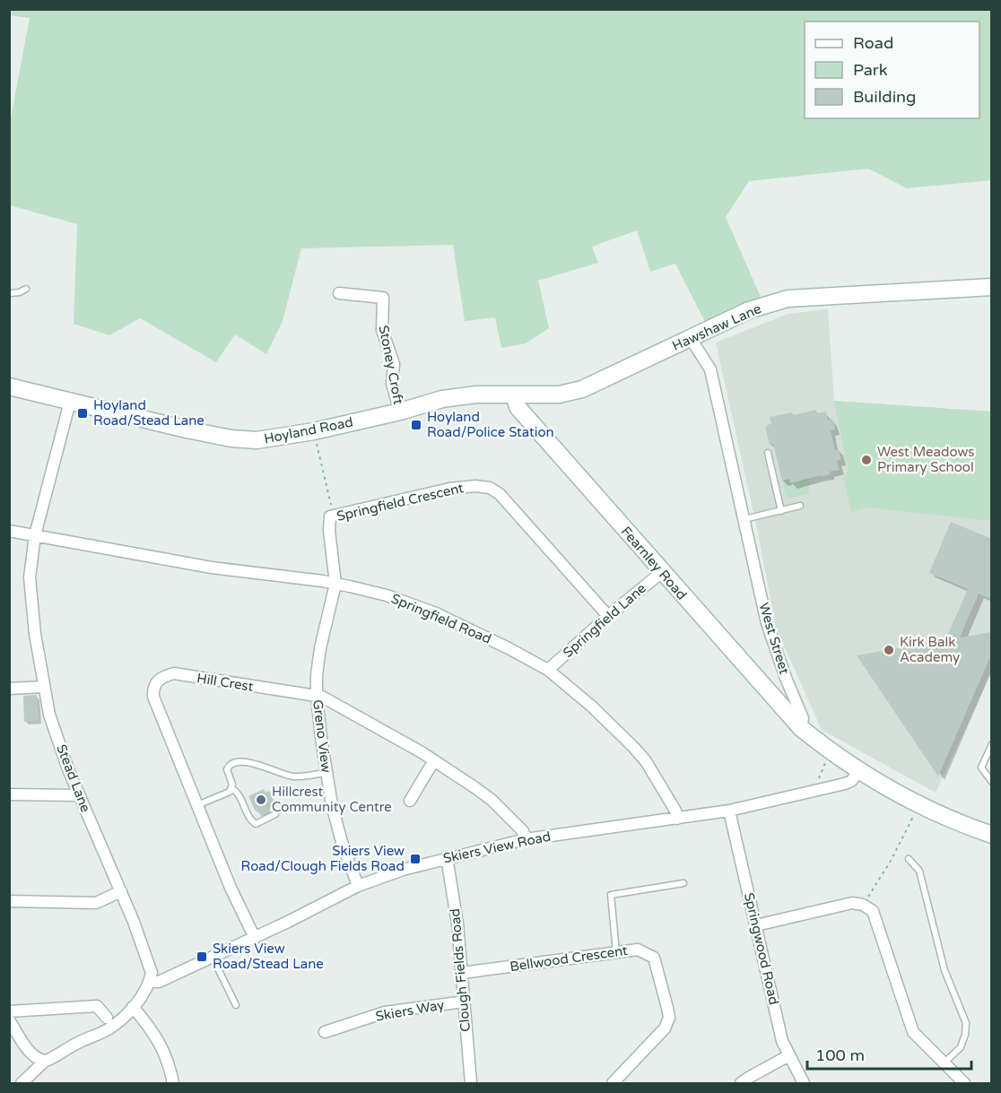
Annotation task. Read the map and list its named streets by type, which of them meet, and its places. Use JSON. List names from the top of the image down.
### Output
{
  "streets": {
    "main road": ["Hawshaw Lane", "Hoyland Road", "Fearnley Road"],
    "street": [
      "Stoney Croft",
      "Springfield Crescent",
      "Springfield Road",
      "Springfield Lane",
      "West Street",
      "Hill Crest",
      "Greno View",
      "Stead Lane",
      "Skiers View Road",
      "Springwood Road",
      "Bellwood Crescent",
      "Clough Fields Road",
      "Skiers Way"
    ]
  },
  "crossings": [
    ["Hawshaw Lane", "Hoyland Road"],
    ["Hawshaw Lane", "Fearnley Road"],
    ["Hawshaw Lane", "West Street"],
    ["Stoney Croft", "Hoyland Road"],
    ["Hoyland Road", "Fearnley Road"],
    ["Hoyland Road", "Stead Lane"],
    ["Springfield Crescent", "Springfield Road"],
    ["Springfield Crescent", "Springfield Lane"],
    ["Springfield Crescent", "Greno View"],
    ["Fearnley Road", "Springfield Lane"],
    ["Fearnley Road", "West Street"],
    ["Springfield Road", "Springfield Lane"],
    ["Springfield Road", "Greno View"],
    ["Springfield Road", "Stead Lane"],
    ["Springfield Road", "Skiers View Road"],
    ["Hill Crest", "Greno View"],
    ["Hill Crest", "Skiers View Road"],
    ["Greno View", "Skiers View Road"],
    ["Stead Lane", "Skiers View Road"],
    ["Skiers View Road", "Springwood Road"],
    ["Skiers View Road", "Clough Fields Road"],
    ["Bellwood Crescent", "Clough Fields Road"],
    ["Clough Fields Road", "Skiers Way"]
  ],
  "places": {
    "transit": [
      "Hoyland Road/Stead Lane",
      "Hoyland Road/Police Station",
      "Skiers View Road/Clough Fields Road",
      "Skiers View Road/Stead Lane"
    ],
    "other": ["West Meadows Primary School", "Kirk Balk Academy", "Hillcrest Community Centre"]
  },
  "legend": ["Road", "Park", "Building"],
  "scale_bar": "100 m"
}
